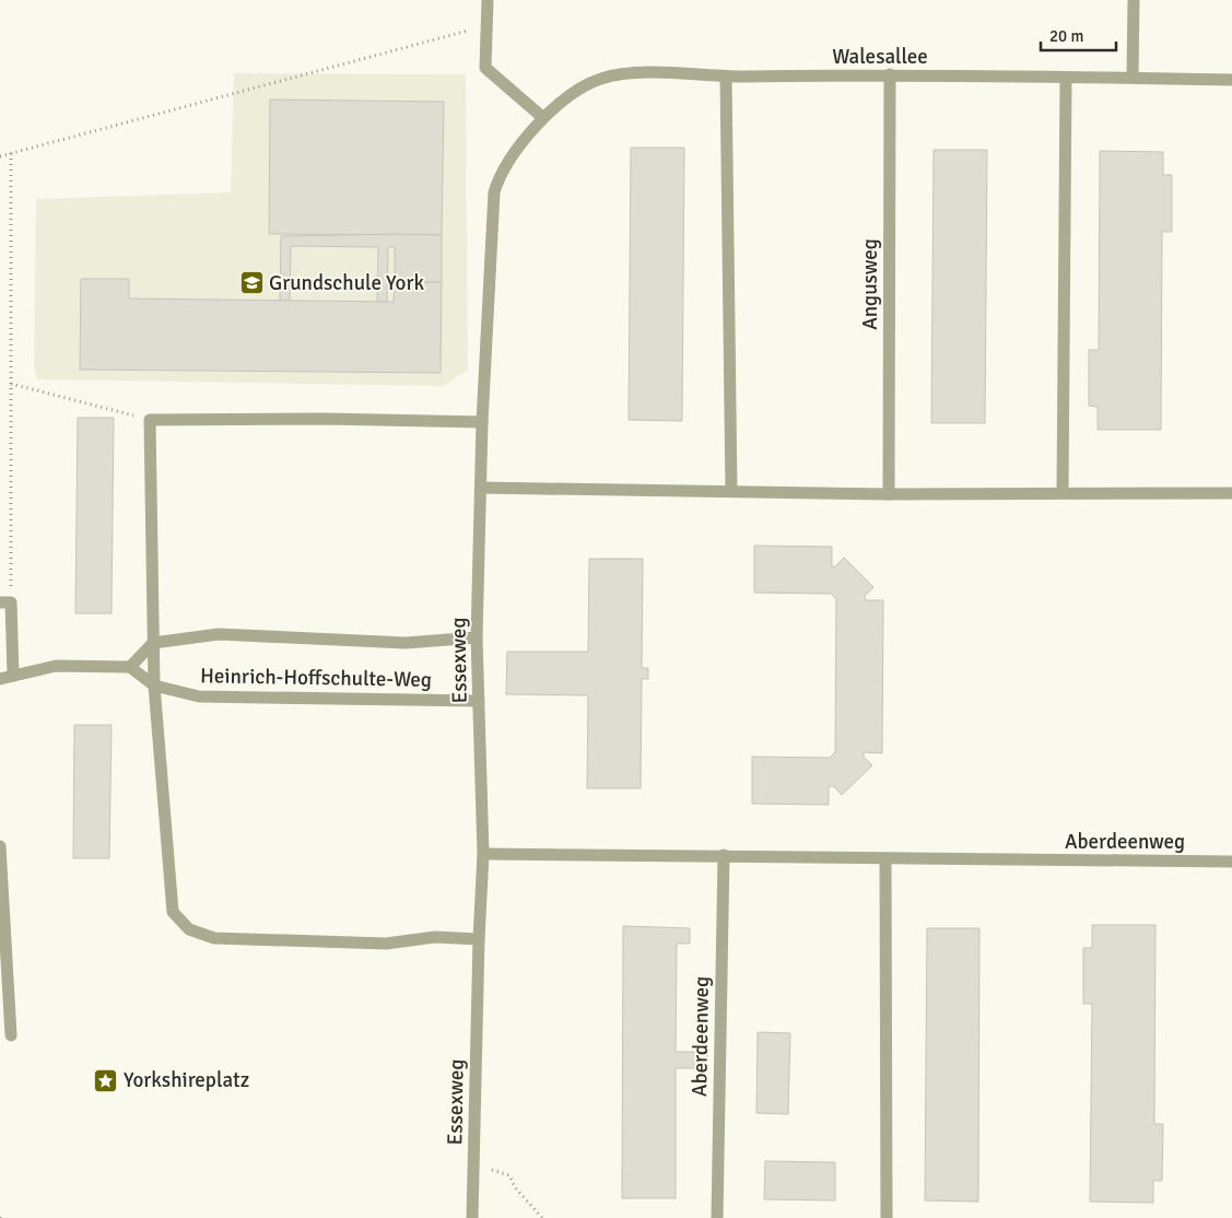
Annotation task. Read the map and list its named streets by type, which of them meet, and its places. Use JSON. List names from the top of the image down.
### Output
{
  "streets": {
    "lane": [
      "Walesallee",
      "Angusweg",
      "Essexweg",
      "Heinrich-Hoffschulte-Weg",
      "Aberdeenweg"
    ]
  },
  "crossings": [
    ["Walesallee", "Angusweg"],
    ["Walesallee", "Essexweg"],
    ["Essexweg", "Heinrich-Hoffschulte-Weg"],
    ["Essexweg", "Aberdeenweg"]
  ],
  "places": {
    "school or university": ["Grundschule York"],
    "place": ["Yorkshireplatz"]
  },
  "scale_bar": "20 m"
}
